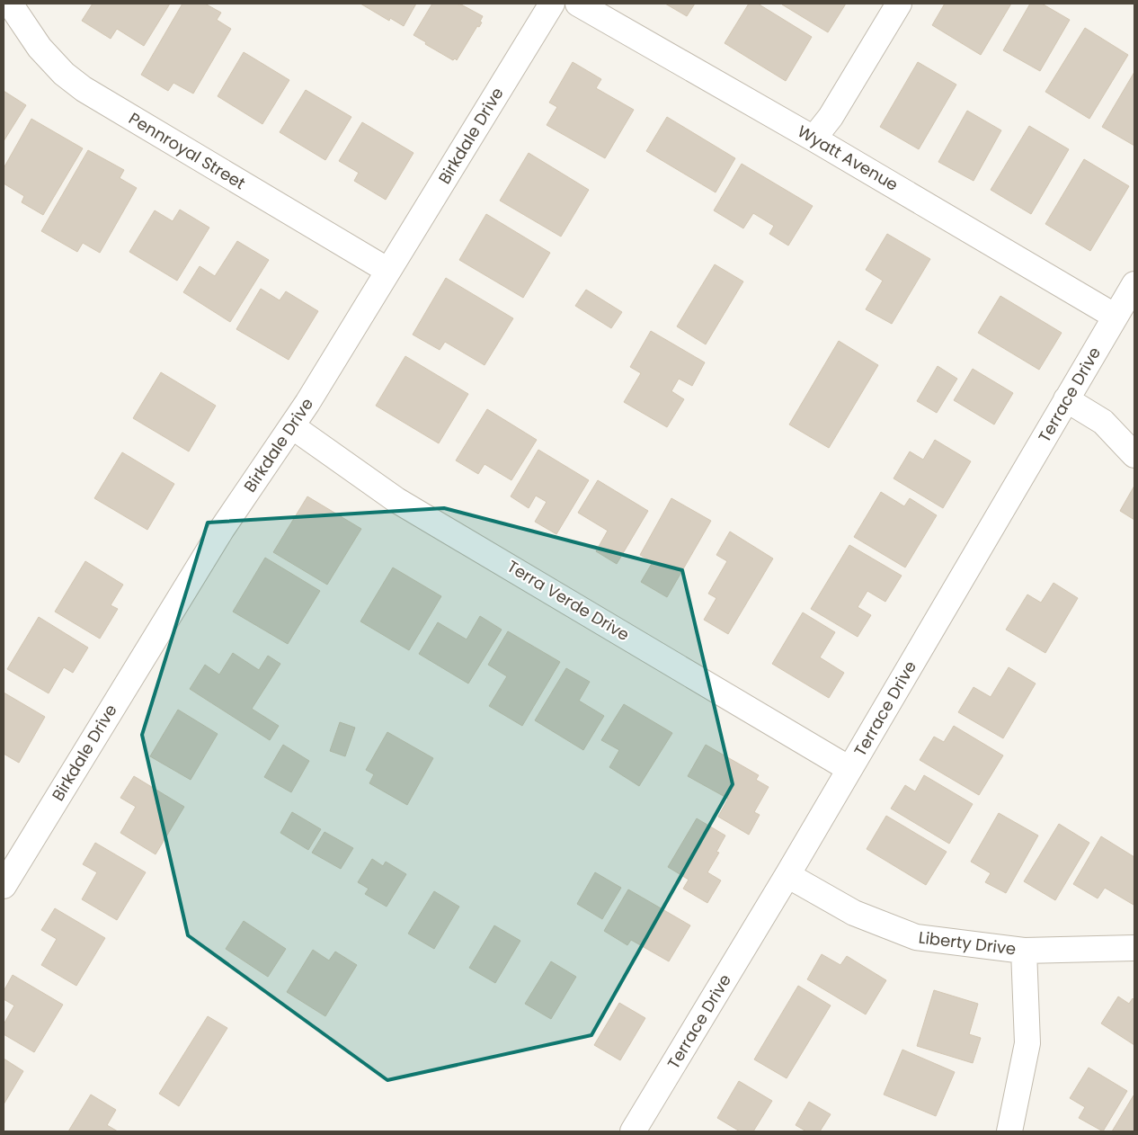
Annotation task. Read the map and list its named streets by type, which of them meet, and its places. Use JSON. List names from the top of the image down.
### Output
{
  "streets": {
    "street": [
      "Birkdale Drive",
      "Pennroyal Street",
      "Wyatt Avenue",
      "Terrace Drive",
      "Terra Verde Drive",
      "Liberty Drive"
    ]
  },
  "crossings": [
    ["Birkdale Drive", "Pennroyal Street"],
    ["Birkdale Drive", "Terra Verde Drive"],
    ["Wyatt Avenue", "Terrace Drive"],
    ["Terrace Drive", "Terra Verde Drive"],
    ["Terrace Drive", "Liberty Drive"]
  ]
}
